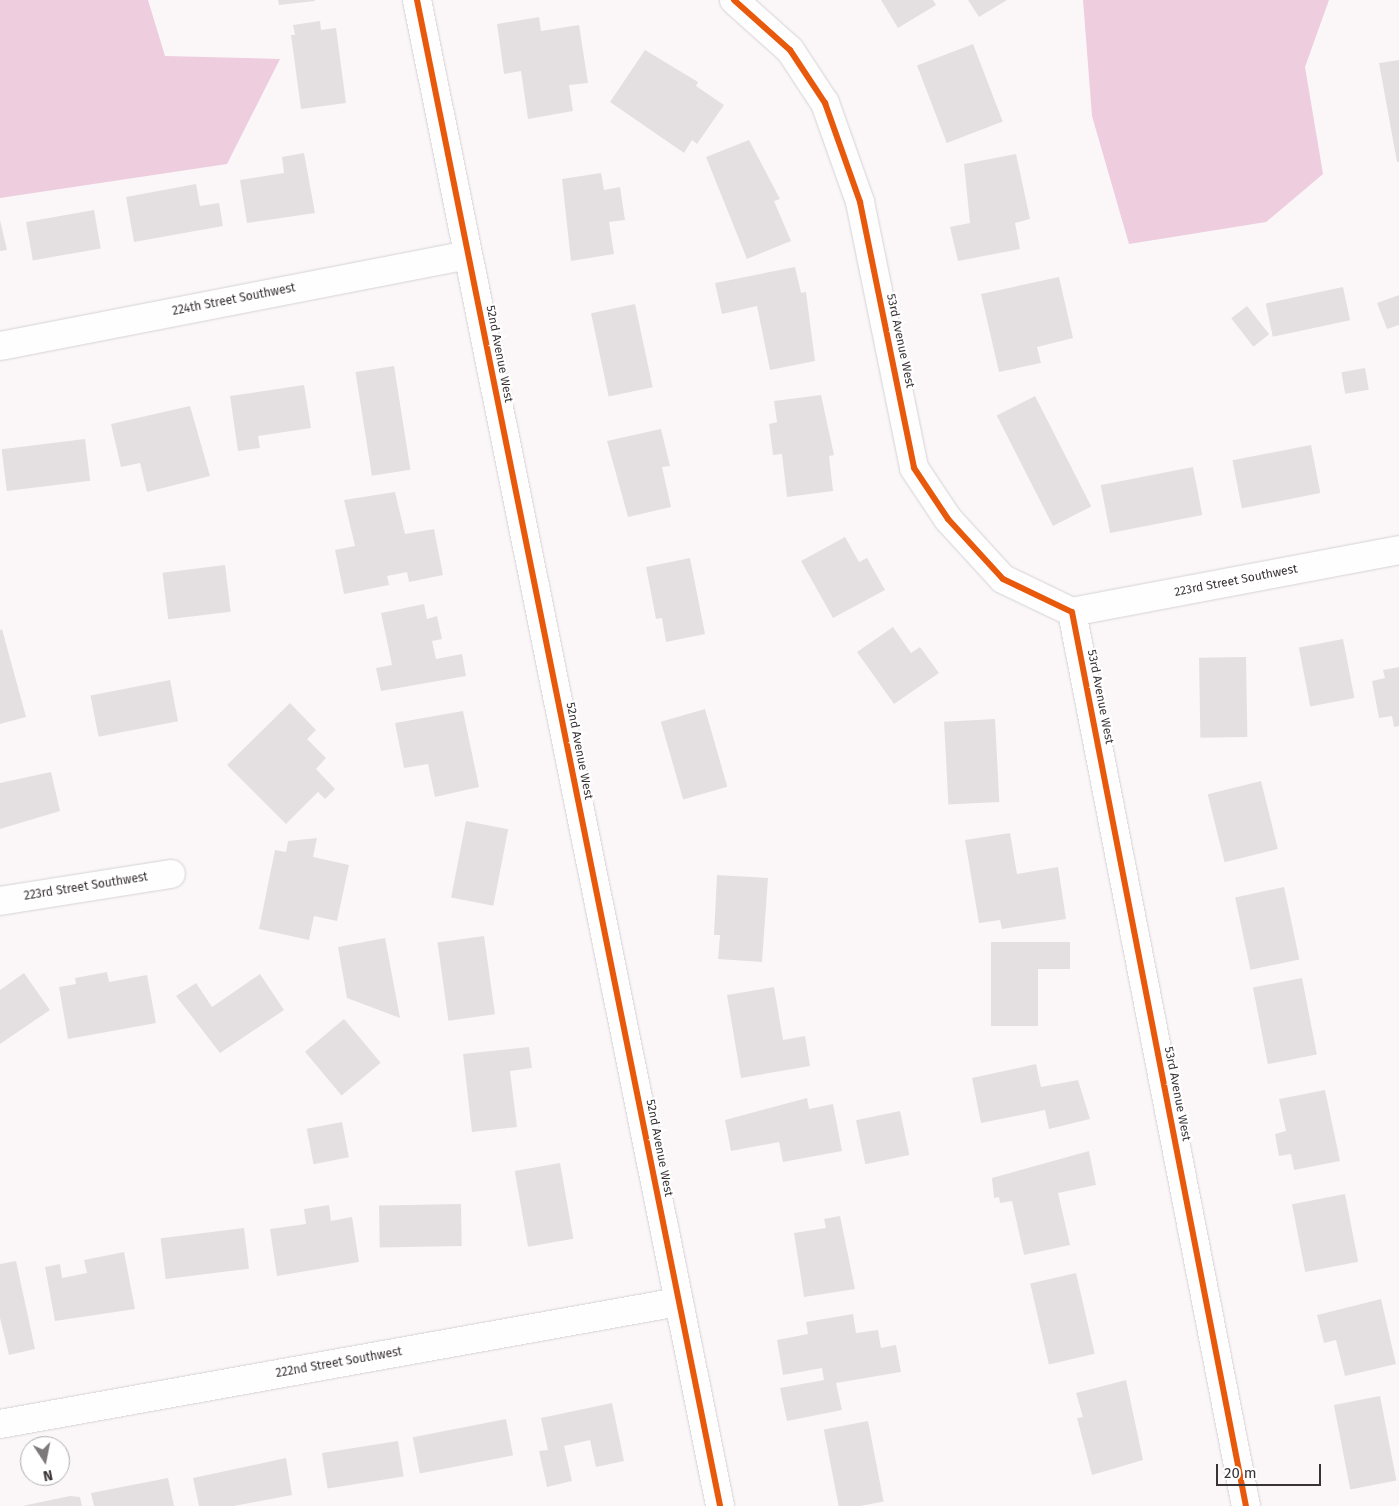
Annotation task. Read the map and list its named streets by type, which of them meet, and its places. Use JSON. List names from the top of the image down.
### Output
{
  "streets": {
    "street": [
      "224th Street Southwest",
      "53rd Avenue West",
      "52nd Avenue West",
      "223rd Street Southwest",
      "222nd Street Southwest"
    ]
  },
  "crossings": [
    ["224th Street Southwest", "52nd Avenue West"],
    ["53rd Avenue West", "223rd Street Southwest"],
    ["52nd Avenue West", "222nd Street Southwest"]
  ],
  "scale_bar": "20 m",
  "north": "bottom"
}
